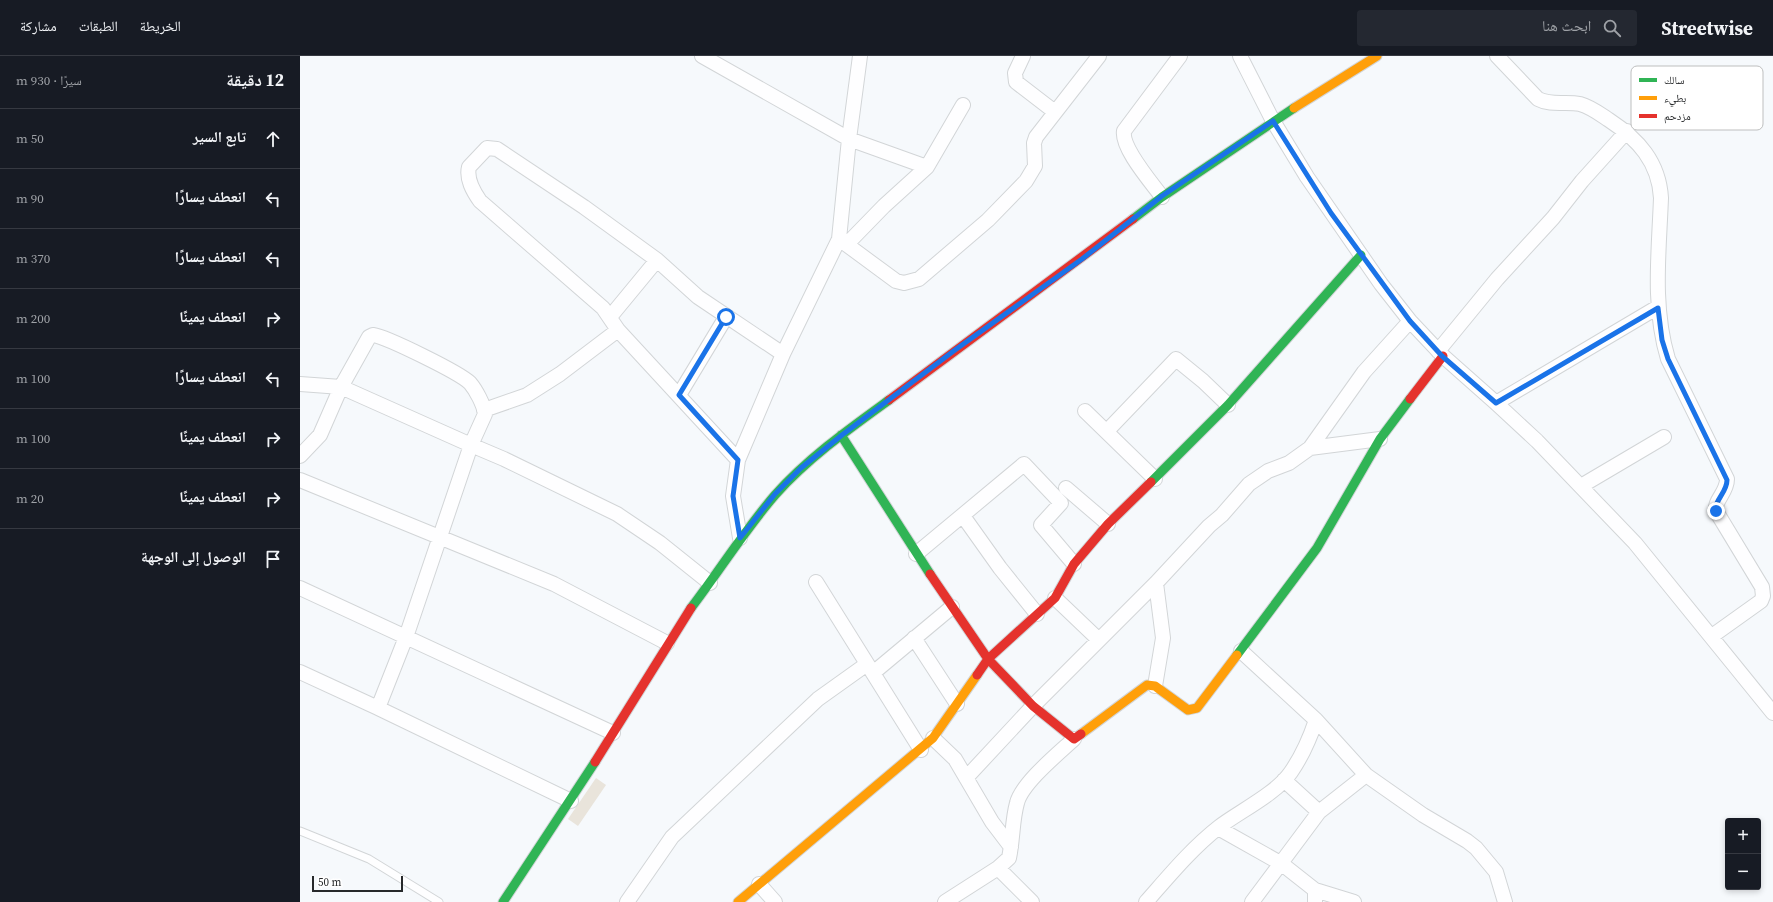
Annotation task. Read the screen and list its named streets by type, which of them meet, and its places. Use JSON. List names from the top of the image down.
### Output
{
  "legend": ["سالك", "بطيء", "مزدحم"],
  "scale_bar": "50 m",
  "page": {
    "header": "Streetwise",
    "search": "ابحث هنا",
    "nav": ["الخريطة", "الطبقات", "مشاركة"],
    "heading": ["12 دقيقة", "سيرًا · 930 m"],
    "list": [
      ["تابع السير", "50 m"],
      ["انعطف يسارًا", "90 m"],
      ["انعطف يسارًا", "370 m"],
      ["انعطف يمينًا", "200 m"],
      ["انعطف يسارًا", "100 m"],
      ["انعطف يمينًا", "100 m"],
      ["انعطف يمينًا", "20 m"],
      "الوصول إلى الوجهة"
    ],
    "map_buttons": ["+", "−"],
    "scale": "50 m"
  }
}
